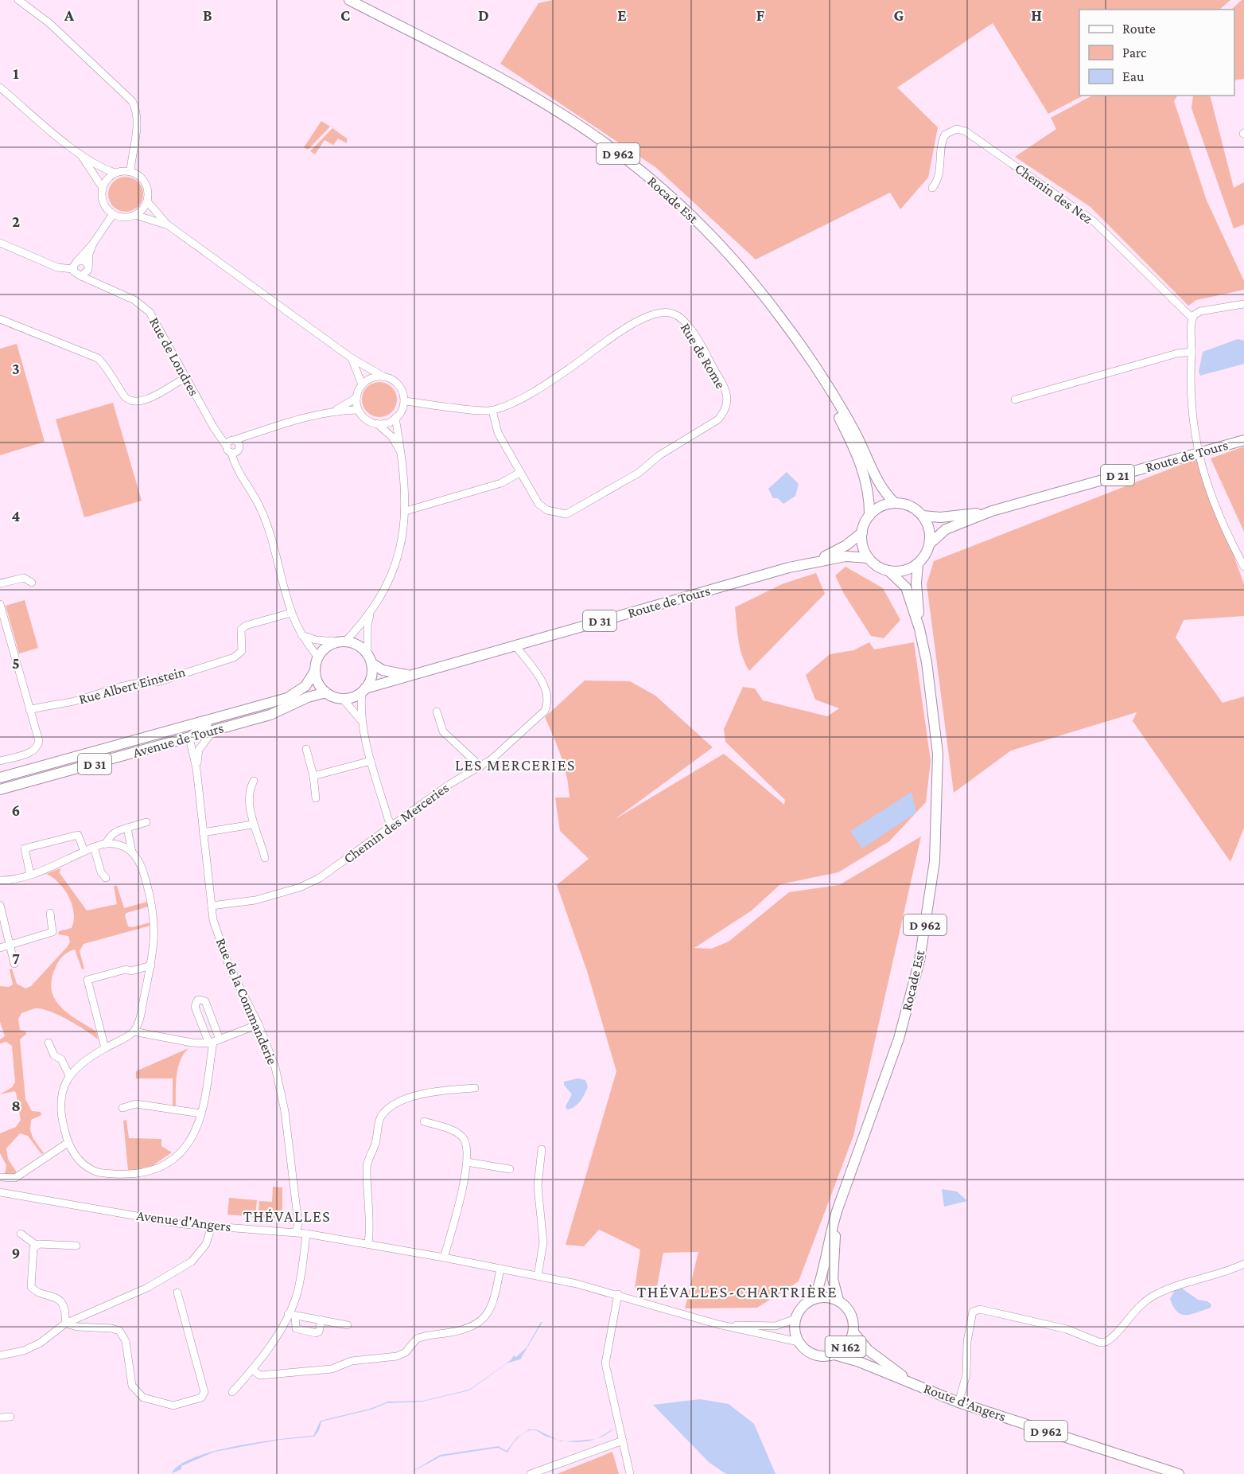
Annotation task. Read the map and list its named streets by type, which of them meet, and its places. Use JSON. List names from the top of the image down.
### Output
{
  "streets": {
    "main road": [
      "D 962",
      "Rocade Est",
      "Route de Tours",
      "D 21",
      "D 31",
      "Avenue de Tours",
      "N 162",
      "Route d'Angers"
    ],
    "street": [
      "Chemin des Nez",
      "Rue de Rome",
      "Rue de Londres",
      "Rue Albert Einstein",
      "Chemin des Merceries",
      "Rue de la Commanderie",
      "Avenue d'Angers"
    ]
  },
  "crossings": [
    ["Rocade Est", "Route de Tours"],
    ["Rocade Est", "Avenue d'Angers"],
    ["Rocade Est", "N 162"],
    ["Rocade Est", "Route d'Angers"],
    ["Rue de Londres", "Route de Tours"],
    ["Rue de Londres", "Rue Albert Einstein"],
    ["Rue de Londres", "Avenue de Tours"],
    ["Route de Tours", "Avenue de Tours"],
    ["Route de Tours", "Chemin des Merceries"],
    ["Avenue de Tours", "Rue de la Commanderie"],
    ["Chemin des Merceries", "Rue de la Commanderie"],
    ["Rue de la Commanderie", "Avenue d'Angers"],
    ["Avenue d'Angers", "N 162"],
    ["Avenue d'Angers", "Route d'Angers"],
    ["N 162", "Route d'Angers"]
  ],
  "districts": ["LES MERCERIES", "THÉVALLES", "THÉVALLES-CHARTRIÈRE"],
  "legend": ["Route", "Parc", "Eau"],
  "grid": {
    "columns": [
      "A",
      "B",
      "C",
      "D",
      "E",
      "F",
      "G",
      "H"
    ],
    "rows": [
      "1",
      "2",
      "3",
      "4",
      "5",
      "6",
      "7",
      "8",
      "9"
    ]
  }
}
